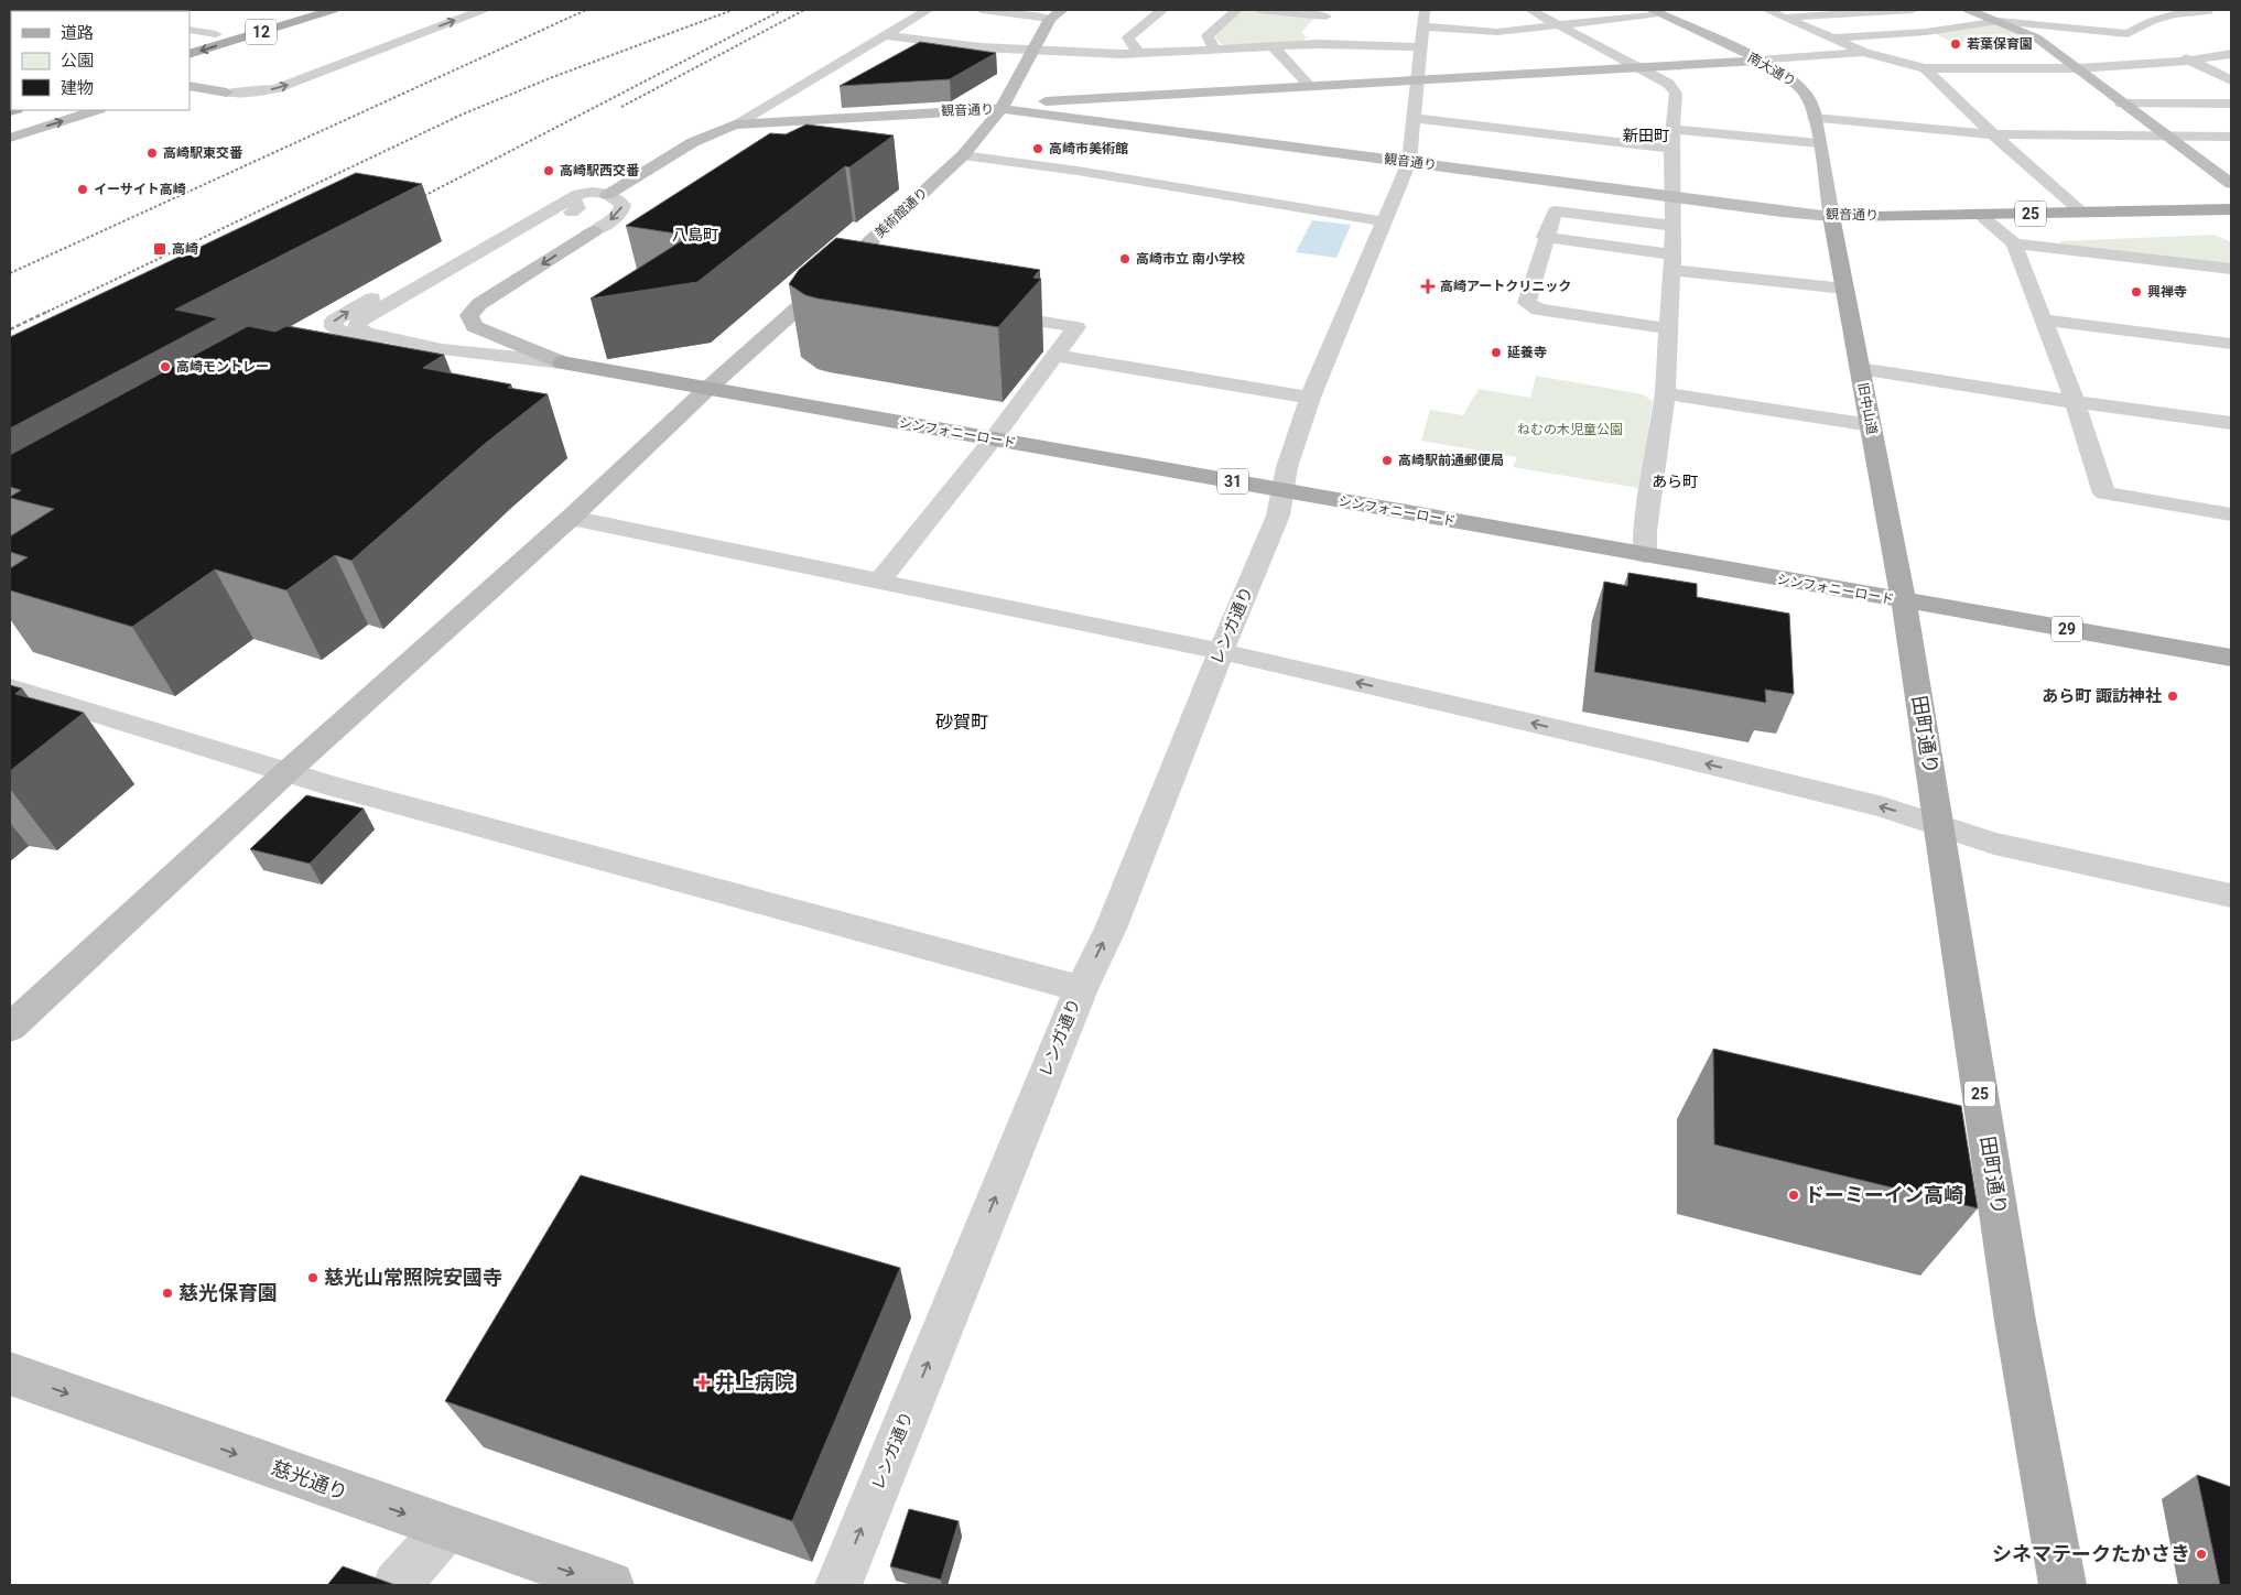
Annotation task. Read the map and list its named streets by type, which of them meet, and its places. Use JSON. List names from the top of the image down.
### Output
{
  "streets": {
    "main road": [
      "12",
      "観音通り",
      "25",
      "旧中山道",
      "シンフォニーロード",
      "31",
      "29",
      "田町通り"
    ],
    "street": [
      "南大通り",
      "美術館通り",
      "レンガ通り",
      "慈光通り"
    ]
  },
  "crossings": [
    ["南大通り", "観音通り"],
    ["南大通り", "旧中山道"],
    ["観音通り", "美術館通り"],
    ["観音通り", "旧中山道"],
    ["観音通り", "レンガ通り"],
    ["美術館通り", "シンフォニーロード"],
    ["旧中山道", "シンフォニーロード"],
    ["旧中山道", "田町通り"],
    ["シンフォニーロード", "レンガ通り"],
    ["シンフォニーロード", "田町通り"]
  ],
  "one_way": ["レンガ通り", "慈光通り"],
  "districts": [
    "新田町",
    "八島町",
    "あら町",
    "砂賀町"
  ],
  "parks": ["ねむの木児童公園"],
  "places": {
    "other": [
      "若葉保育園",
      "高崎市美術館",
      "高崎駅東交番",
      "高崎駅西交番",
      "イーサイト高崎",
      "高崎市立 南小学校",
      "興禅寺",
      "延養寺",
      "高崎モントレー",
      "高崎駅前通郵便局",
      "あら町 諏訪神社",
      "ドーミーイン高崎",
      "慈光山常照院安國寺",
      "慈光保育園",
      "シネマテークたかさき"
    ],
    "transit": ["高崎"],
    "health": ["高崎アートクリニック", "井上病院"]
  },
  "legend": ["道路", "公園", "建物"]
}
